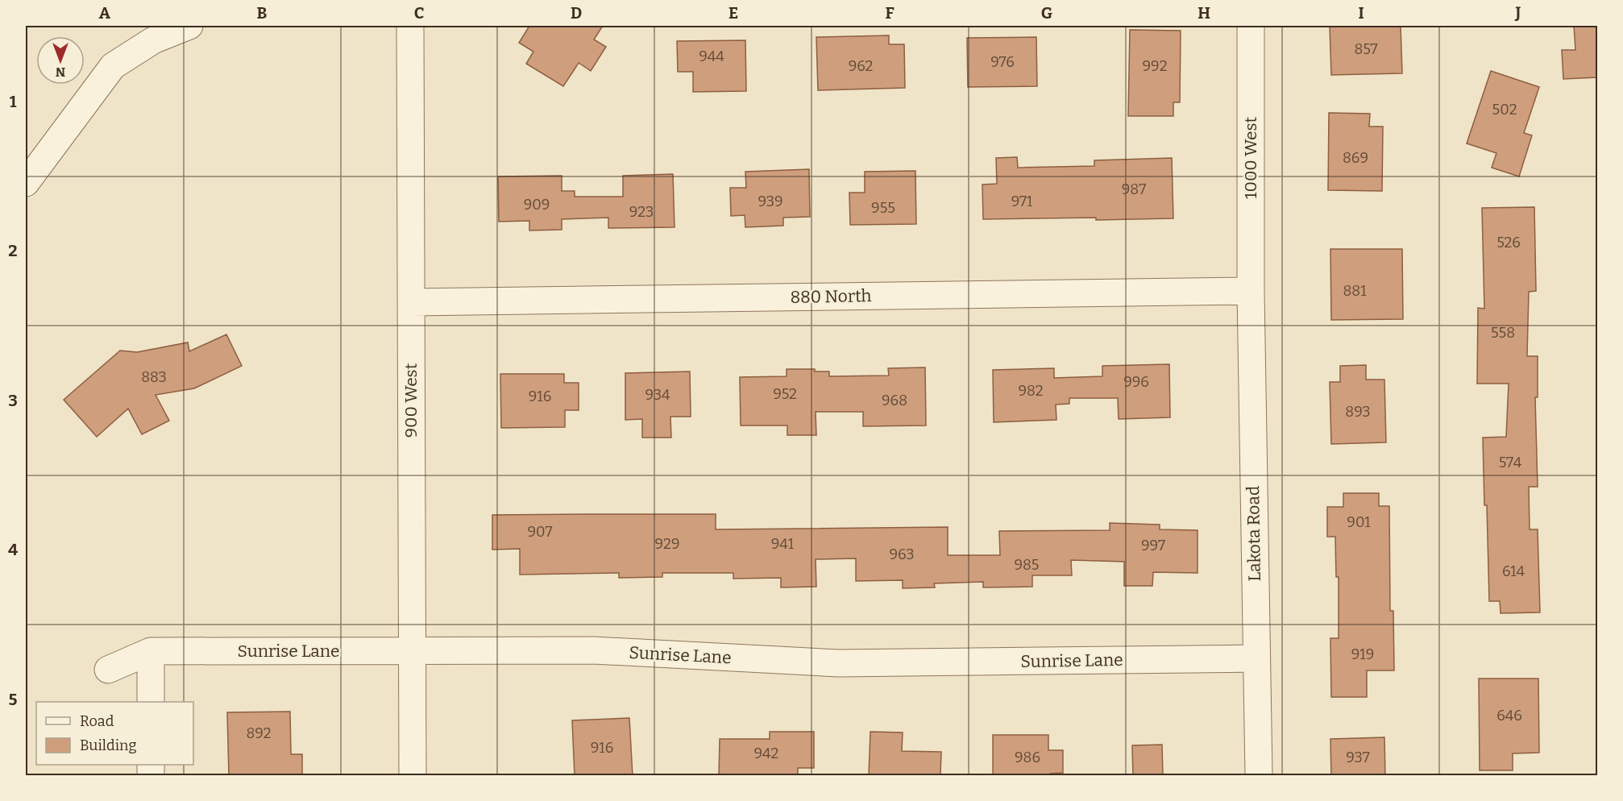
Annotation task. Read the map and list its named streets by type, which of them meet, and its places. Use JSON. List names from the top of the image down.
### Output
{
  "streets": {
    "street": [
      "1000 West",
      "880 North",
      "900 West",
      "Lakota Road",
      "Sunrise Lane"
    ]
  },
  "crossings": [
    ["1000 West", "880 North"],
    ["1000 West", "Lakota Road"],
    ["880 North", "900 West"],
    ["880 North", "Lakota Road"],
    ["900 West", "Sunrise Lane"],
    ["Lakota Road", "Sunrise Lane"]
  ],
  "house_numbers": [
    "857",
    "944",
    "976",
    "962",
    "992",
    "502",
    "869",
    "987",
    "939",
    "971",
    "909",
    "955",
    "923",
    "526",
    "881",
    "558",
    "883",
    "996",
    "982",
    "952",
    "934",
    "916",
    "968",
    "893",
    "574",
    "901",
    "907",
    "929",
    "941",
    "997",
    "963",
    "985",
    "614",
    "919",
    "646",
    "892",
    "916",
    "942",
    "986",
    "937"
  ],
  "legend": ["Road", "Building"],
  "north": "bottom",
  "grid": {
    "columns": [
      "A",
      "B",
      "C",
      "D",
      "E",
      "F",
      "G",
      "H",
      "I",
      "J"
    ],
    "rows": [
      "1",
      "2",
      "3",
      "4",
      "5"
    ]
  }
}
